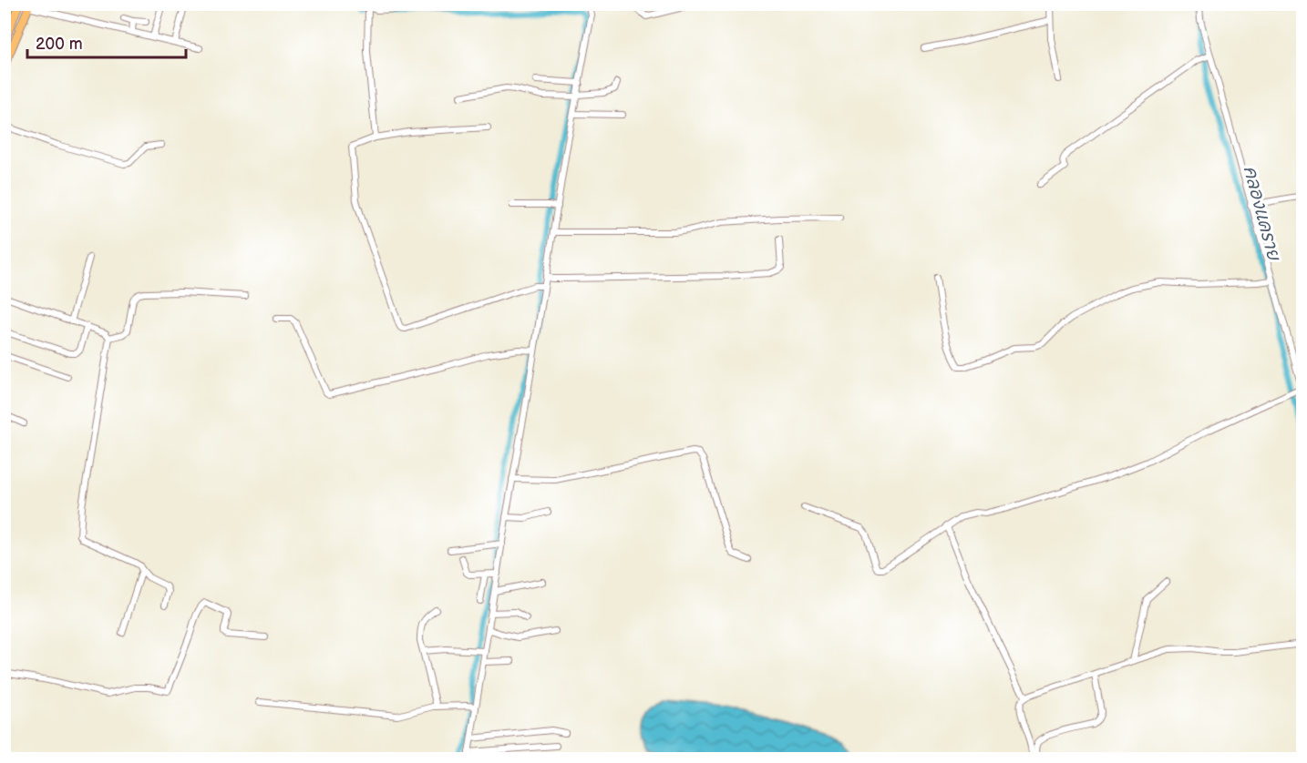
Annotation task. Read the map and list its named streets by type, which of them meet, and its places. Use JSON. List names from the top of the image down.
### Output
{
  "water": ["คลองเเคราย"],
  "scale_bar": "200 m"
}
